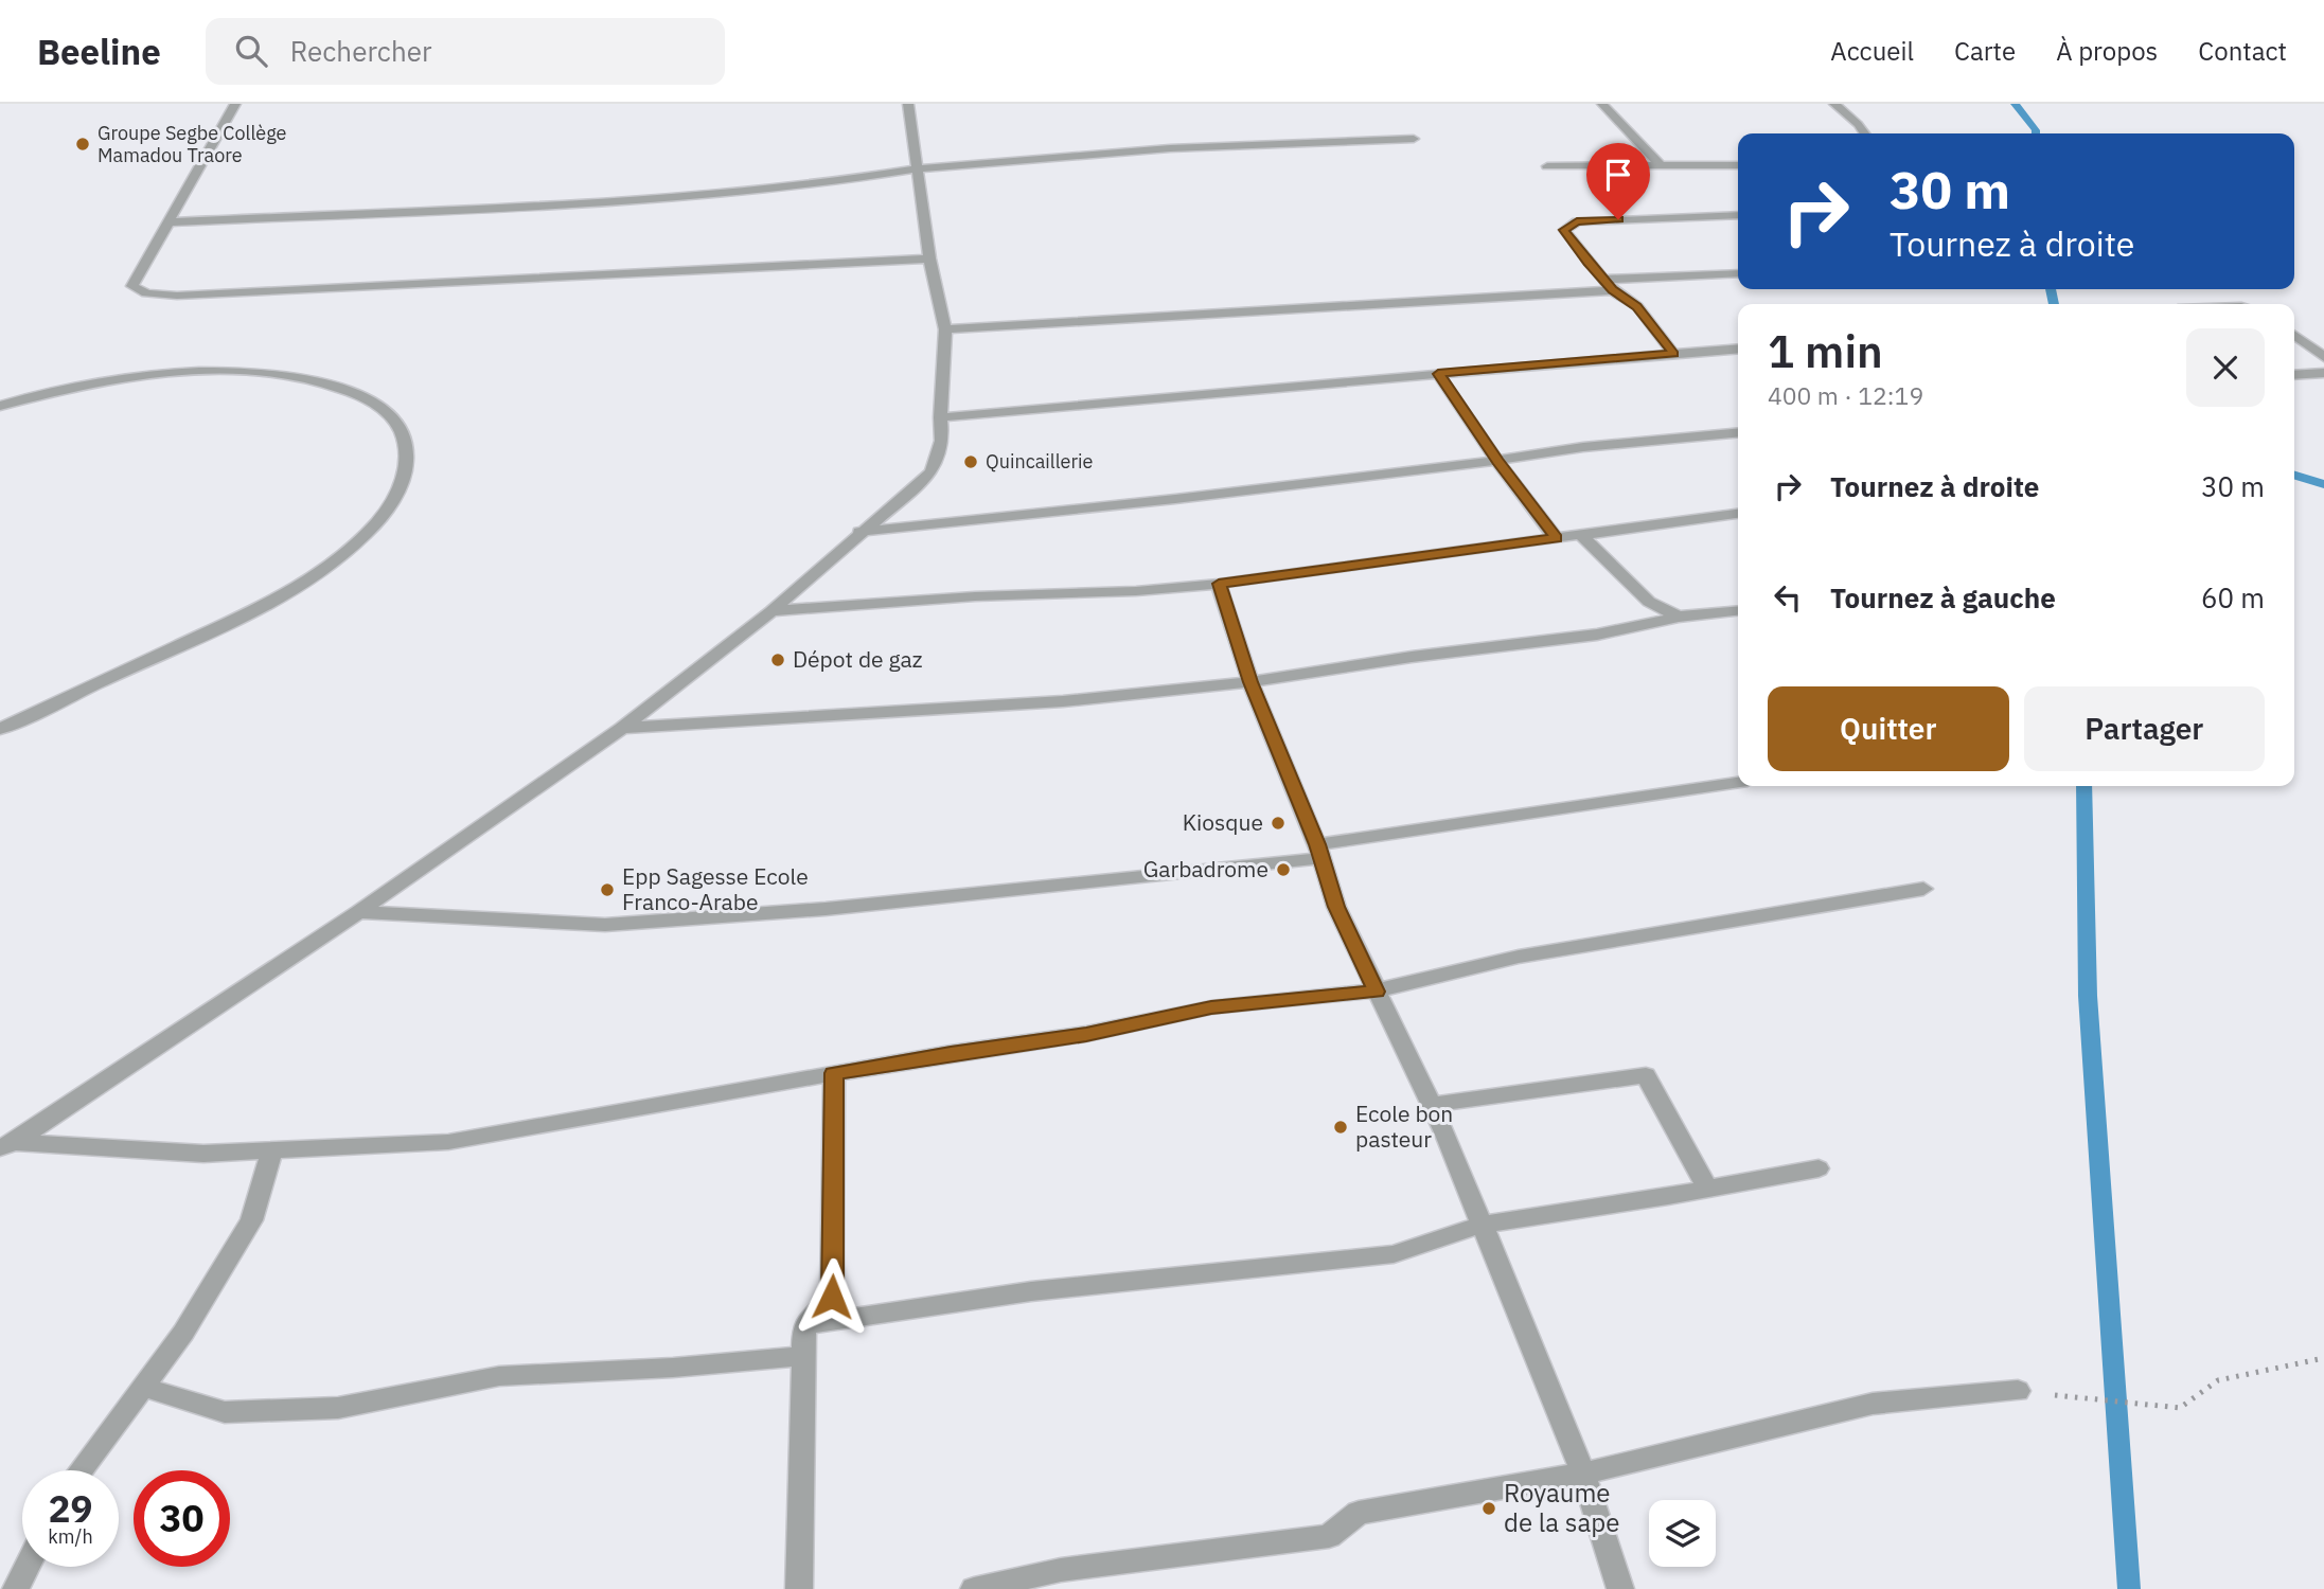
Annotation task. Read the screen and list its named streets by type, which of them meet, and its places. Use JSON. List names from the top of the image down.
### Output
{
  "places": [
    "Groupe Segbe Collège Mamadou Traore",
    "Quincaillerie",
    "Dépot de gaz",
    "Kiosque",
    "Garbadrome",
    "Epp Sagesse Ecole Franco-Arabe",
    "Ecole bon pasteur",
    "Royaume de la sape"
  ],
  "page": {
    "header": "Beeline",
    "search": "Rechercher",
    "nav": [
      "Accueil",
      "Carte",
      "À propos",
      "Contact"
    ],
    "turn": ["30 m", "Tournez à droite"],
    "heading": ["1 min", "400 m · 12:19"],
    "list": [
      {
        "name": "Tournez à droite",
        "value": "30 m"
      },
      {
        "name": "Tournez à gauche",
        "value": "60 m"
      }
    ],
    "buttons": ["Quitter", "Partager"],
    "speed": "29 km/h",
    "limit": "30"
  }
}
